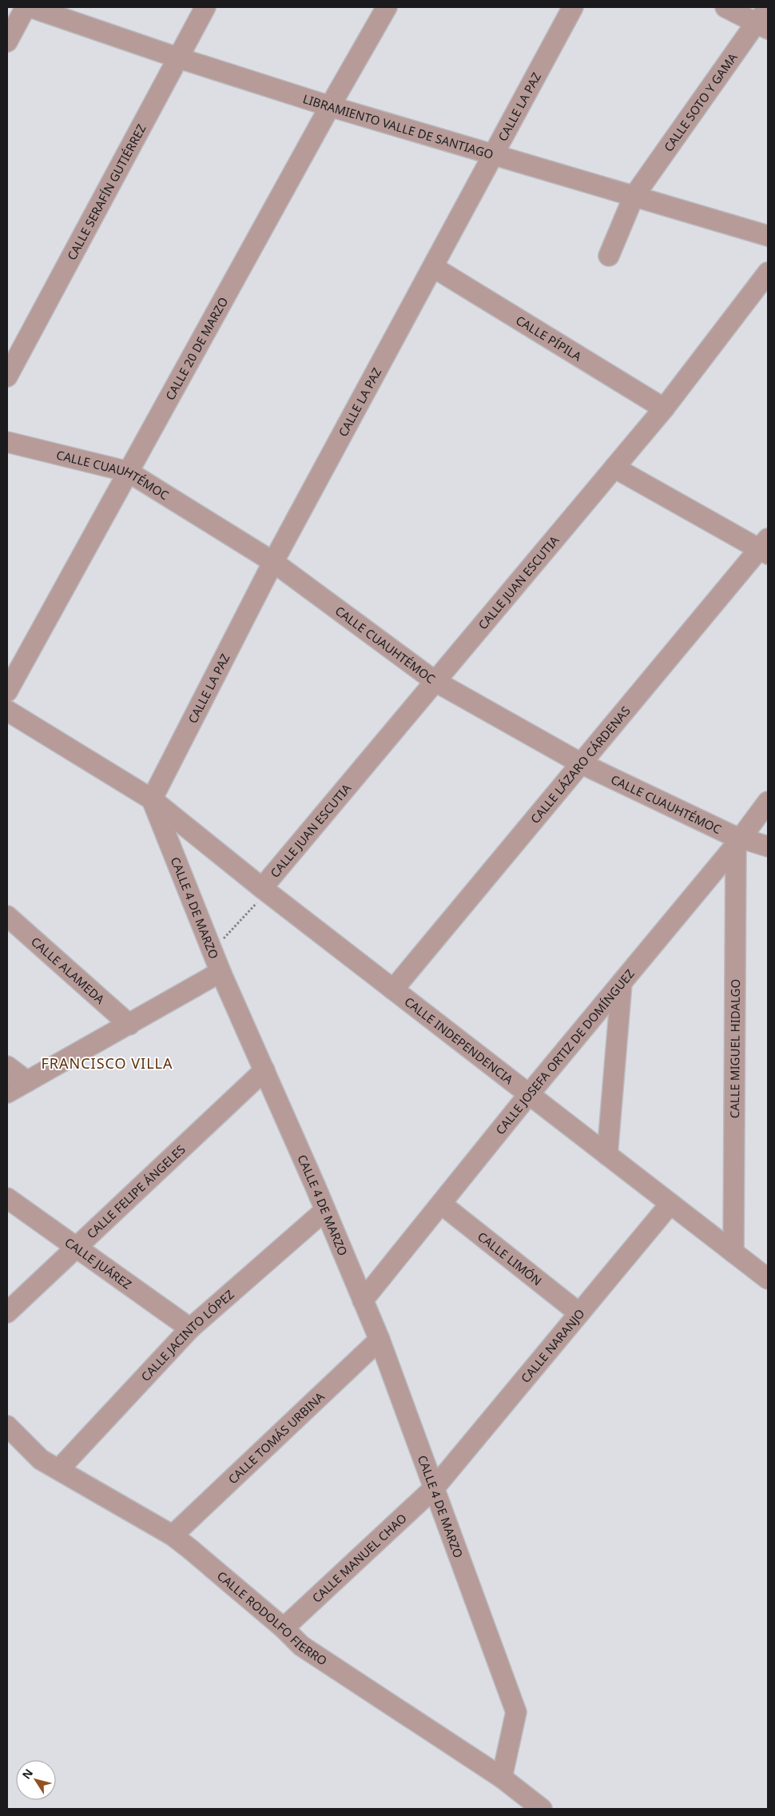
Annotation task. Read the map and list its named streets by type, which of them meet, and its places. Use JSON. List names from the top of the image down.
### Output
{
  "streets": {
    "street": [
      "CALLE SOTO Y GAMA",
      "CALLE LA PAZ",
      "LIBRAMIENTO VALLE DE SANTIAGO",
      "CALLE SERAFÍN GUTIÉRREZ",
      "CALLE PÍPILA",
      "CALLE 20 DE MARZO",
      "CALLE CUAUHTÉMOC",
      "CALLE JUAN ESCUTIA",
      "CALLE LÁZARO CÁRDENAS",
      "CALLE 4 DE MARZO",
      "CALLE ALAMEDA",
      "CALLE INDEPENDENCIA",
      "CALLE MIGUEL HIDALGO",
      "CALLE JOSEFA ORTIZ DE DOMÍNGUEZ",
      "CALLE FELIPE ÁNGELES",
      "CALLE LIMÓN",
      "CALLE JUÁREZ",
      "CALLE JACINTO LÓPEZ",
      "CALLE NARANJO",
      "CALLE TOMÁS URBINA",
      "CALLE MANUEL CHAO",
      "CALLE RODOLFO FIERRO"
    ]
  },
  "crossings": [
    ["CALLE SOTO Y GAMA", "LIBRAMIENTO VALLE DE SANTIAGO"],
    ["CALLE LA PAZ", "LIBRAMIENTO VALLE DE SANTIAGO"],
    ["CALLE LA PAZ", "CALLE PÍPILA"],
    ["CALLE LA PAZ", "CALLE CUAUHTÉMOC"],
    ["CALLE LA PAZ", "CALLE 4 DE MARZO"],
    ["CALLE LA PAZ", "CALLE INDEPENDENCIA"],
    ["LIBRAMIENTO VALLE DE SANTIAGO", "CALLE SERAFÍN GUTIÉRREZ"],
    ["LIBRAMIENTO VALLE DE SANTIAGO", "CALLE 20 DE MARZO"],
    ["CALLE PÍPILA", "CALLE JUAN ESCUTIA"],
    ["CALLE 20 DE MARZO", "CALLE CUAUHTÉMOC"],
    ["CALLE CUAUHTÉMOC", "CALLE JUAN ESCUTIA"],
    ["CALLE CUAUHTÉMOC", "CALLE LÁZARO CÁRDENAS"],
    ["CALLE CUAUHTÉMOC", "CALLE MIGUEL HIDALGO"],
    ["CALLE CUAUHTÉMOC", "CALLE JOSEFA ORTIZ DE DOMÍNGUEZ"],
    ["CALLE JUAN ESCUTIA", "CALLE INDEPENDENCIA"],
    ["CALLE LÁZARO CÁRDENAS", "CALLE INDEPENDENCIA"],
    ["CALLE 4 DE MARZO", "CALLE INDEPENDENCIA"],
    ["CALLE 4 DE MARZO", "CALLE JOSEFA ORTIZ DE DOMÍNGUEZ"],
    ["CALLE 4 DE MARZO", "CALLE FELIPE ÁNGELES"],
    ["CALLE 4 DE MARZO", "CALLE JACINTO LÓPEZ"],
    ["CALLE 4 DE MARZO", "CALLE NARANJO"],
    ["CALLE 4 DE MARZO", "CALLE TOMÁS URBINA"],
    ["CALLE 4 DE MARZO", "CALLE MANUEL CHAO"],
    ["CALLE 4 DE MARZO", "CALLE RODOLFO FIERRO"],
    ["CALLE INDEPENDENCIA", "CALLE MIGUEL HIDALGO"],
    ["CALLE INDEPENDENCIA", "CALLE JOSEFA ORTIZ DE DOMÍNGUEZ"],
    ["CALLE INDEPENDENCIA", "CALLE NARANJO"],
    ["CALLE MIGUEL HIDALGO", "CALLE JOSEFA ORTIZ DE DOMÍNGUEZ"],
    ["CALLE JOSEFA ORTIZ DE DOMÍNGUEZ", "CALLE LIMÓN"],
    ["CALLE FELIPE ÁNGELES", "CALLE JUÁREZ"],
    ["CALLE LIMÓN", "CALLE NARANJO"],
    ["CALLE JUÁREZ", "CALLE JACINTO LÓPEZ"],
    ["CALLE JACINTO LÓPEZ", "CALLE RODOLFO FIERRO"],
    ["CALLE NARANJO", "CALLE MANUEL CHAO"],
    ["CALLE TOMÁS URBINA", "CALLE RODOLFO FIERRO"],
    ["CALLE MANUEL CHAO", "CALLE RODOLFO FIERRO"]
  ],
  "districts": ["FRANCISCO VILLA"],
  "north": "top left"
}
